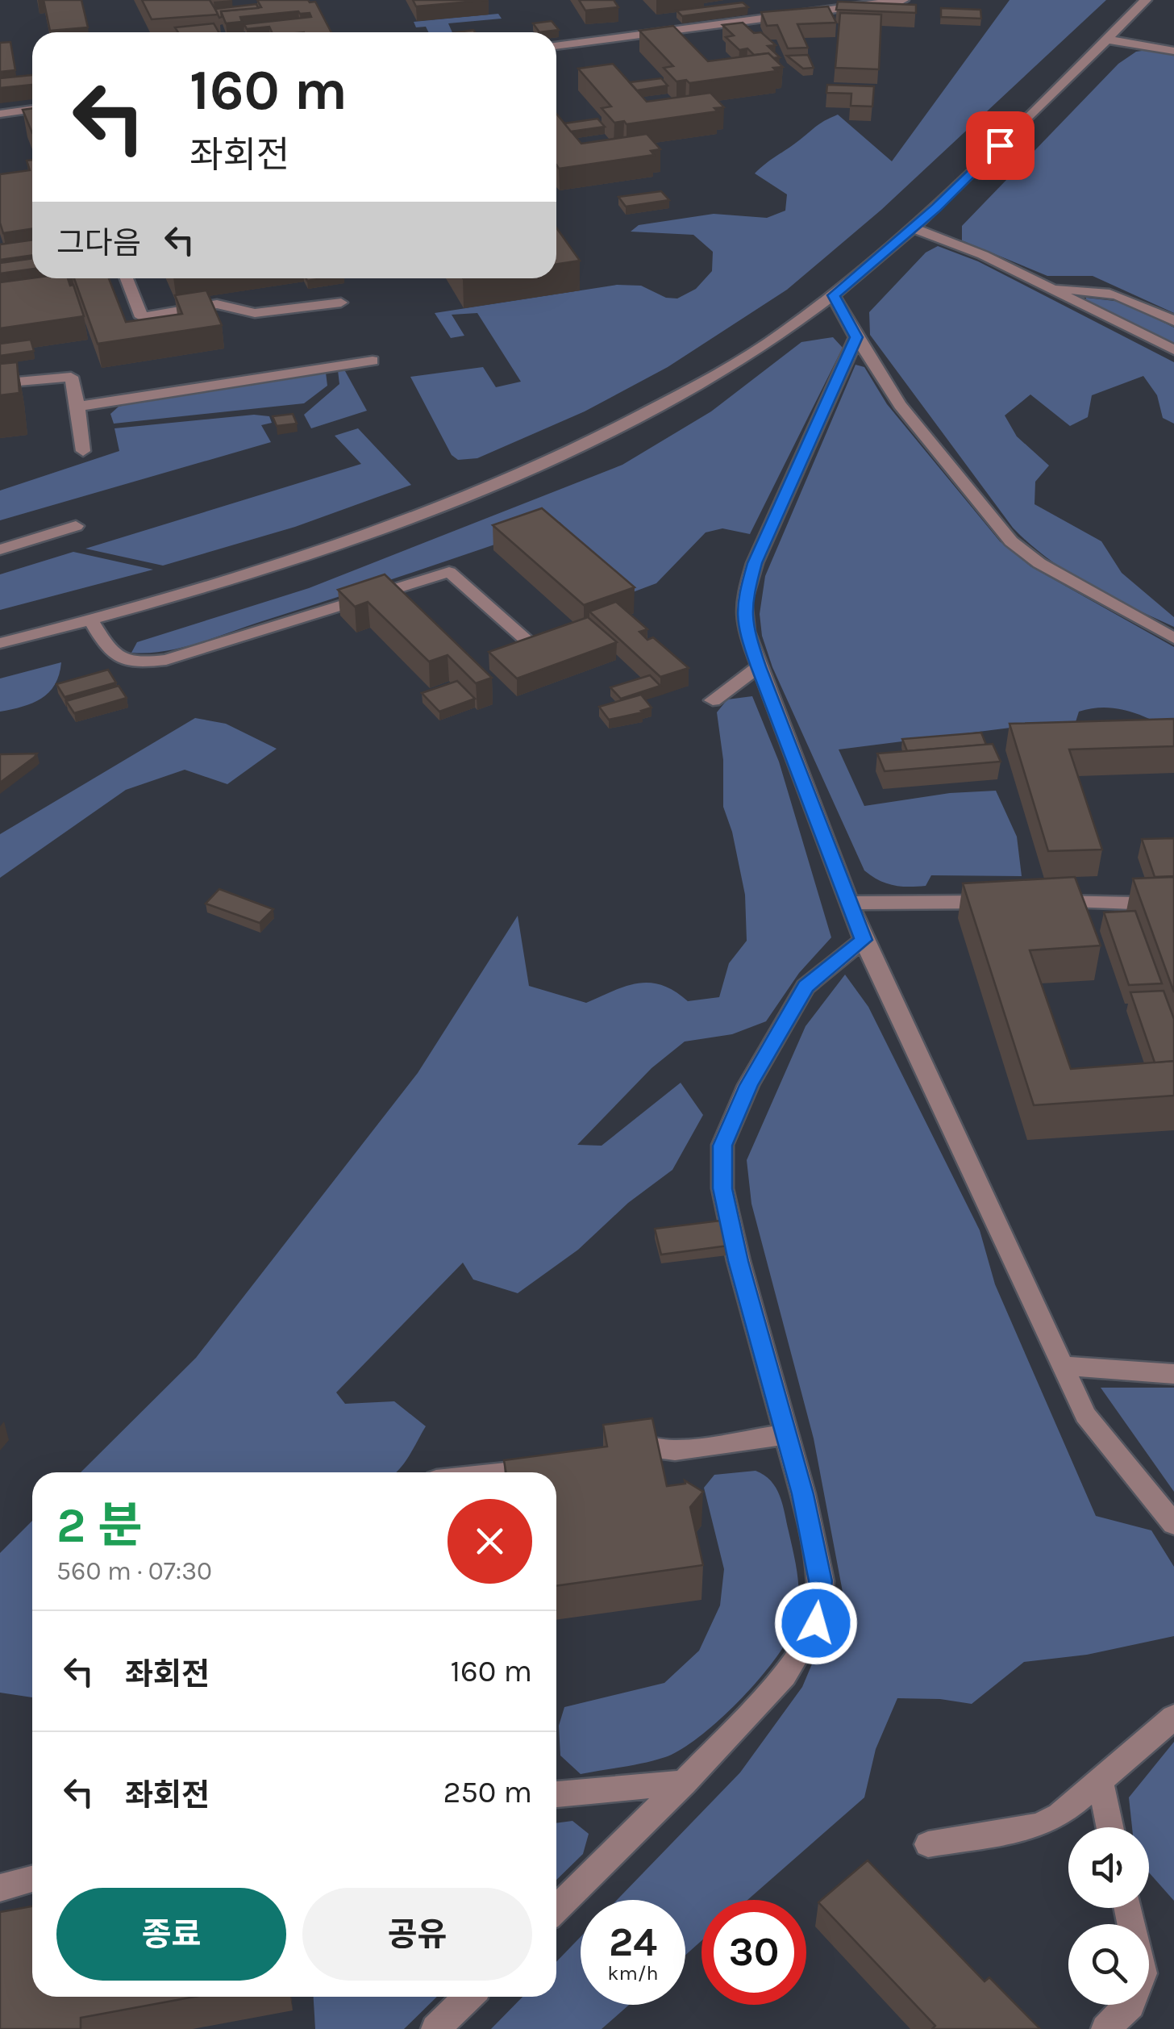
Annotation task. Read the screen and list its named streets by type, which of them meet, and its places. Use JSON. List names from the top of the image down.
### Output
{
  "page": {
    "turn": ["160 m", "좌회전"],
    "then": "그다음",
    "heading": ["2 분", "560 m · 07:30"],
    "list": [
      {
        "name": "좌회전",
        "value": "160 m"
      },
      {
        "name": "좌회전",
        "value": "250 m"
      }
    ],
    "buttons": ["종료", "공유"],
    "speed": "24 km/h",
    "limit": "30"
  }
}
